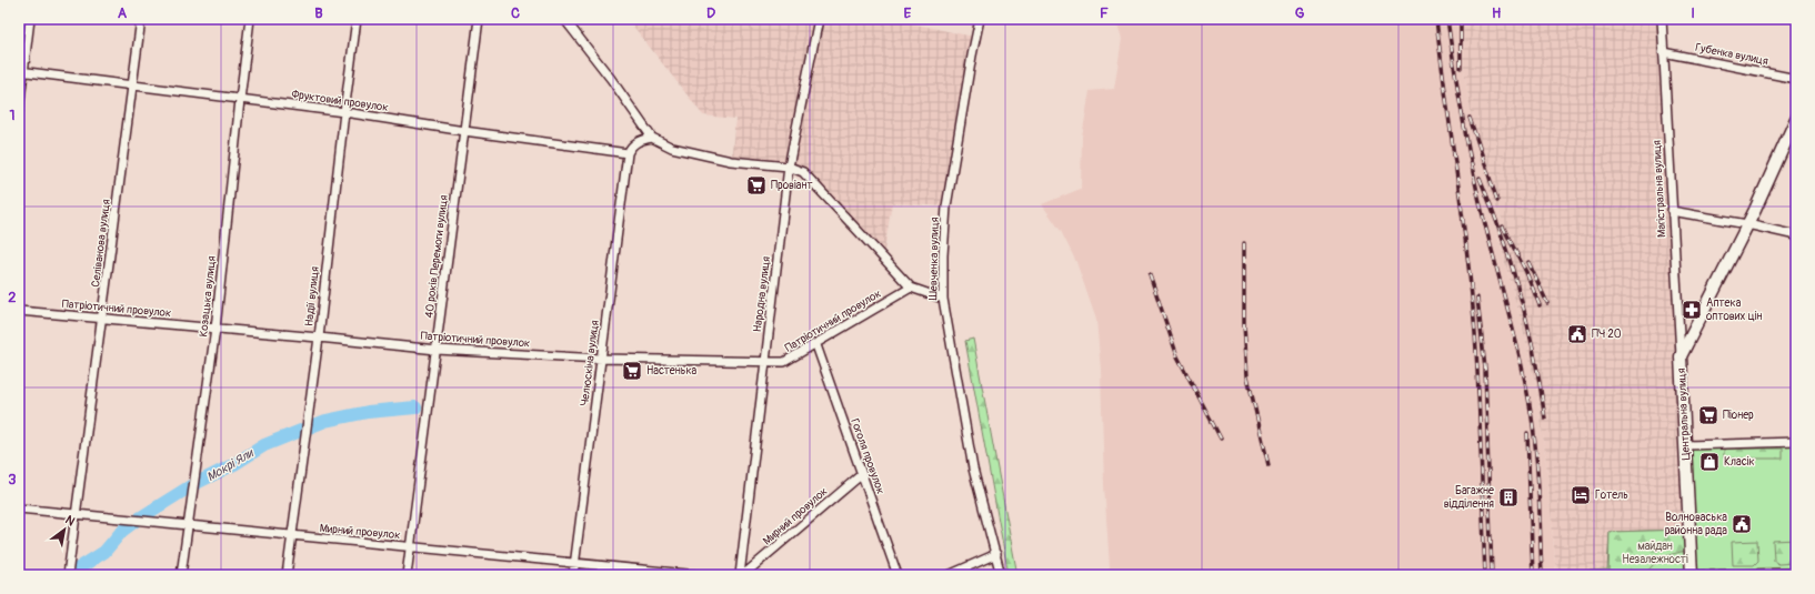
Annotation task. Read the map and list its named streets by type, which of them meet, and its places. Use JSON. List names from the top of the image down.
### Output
{
  "streets": {
    "main road": ["Центральна вулиця"],
    "street": [
      "Губенка вулиця",
      "Фруктовий провулок",
      "Магістральна вулиця",
      "Селіванова вулиця",
      "40 років Перемоги вулиця",
      "Шевченка вулиця",
      "Народна вулиця",
      "Козацька вулиця",
      "Надії вулиця",
      "Патріотичний провулок",
      "Челюскіна вулиця",
      "Гоголя провулок",
      "Мирний провулок"
    ]
  },
  "crossings": [
    ["Губенка вулиця", "Магістральна вулиця"],
    ["Фруктовий провулок", "Селіванова вулиця"],
    ["Фруктовий провулок", "40 років Перемоги вулиця"],
    ["Фруктовий провулок", "Козацька вулиця"],
    ["Фруктовий провулок", "Надії вулиця"],
    ["Фруктовий провулок", "Челюскіна вулиця"],
    ["Магістральна вулиця", "Центральна вулиця"],
    ["Селіванова вулиця", "Патріотичний провулок"],
    ["Селіванова вулиця", "Мирний провулок"],
    ["40 років Перемоги вулиця", "Патріотичний провулок"],
    ["40 років Перемоги вулиця", "Мирний провулок"],
    ["Народна вулиця", "Патріотичний провулок"],
    ["Козацька вулиця", "Патріотичний провулок"],
    ["Козацька вулиця", "Мирний провулок"],
    ["Надії вулиця", "Патріотичний провулок"],
    ["Надії вулиця", "Мирний провулок"],
    ["Патріотичний провулок", "Челюскіна вулиця"],
    ["Патріотичний провулок", "Гоголя провулок"],
    ["Челюскіна вулиця", "Мирний провулок"],
    ["Гоголя провулок", "Мирний провулок"]
  ],
  "water": ["Мокрі Яли"],
  "parks": ["майдан Незалежності"],
  "places": {
    "supermarket": ["Провіант", "Настенька", "Піонер"],
    "pharmacy": ["Аптека оптових цін"],
    "public building": ["ПЧ 20", "Волноваська районна рада"],
    "shop": ["Класік"],
    "hotel": ["Готель"],
    "building": ["Багажне відділення"]
  },
  "north": "top right",
  "grid": {
    "columns": [
      "A",
      "B",
      "C",
      "D",
      "E",
      "F",
      "G",
      "H",
      "I"
    ],
    "rows": ["1", "2", "3"]
  }
}
